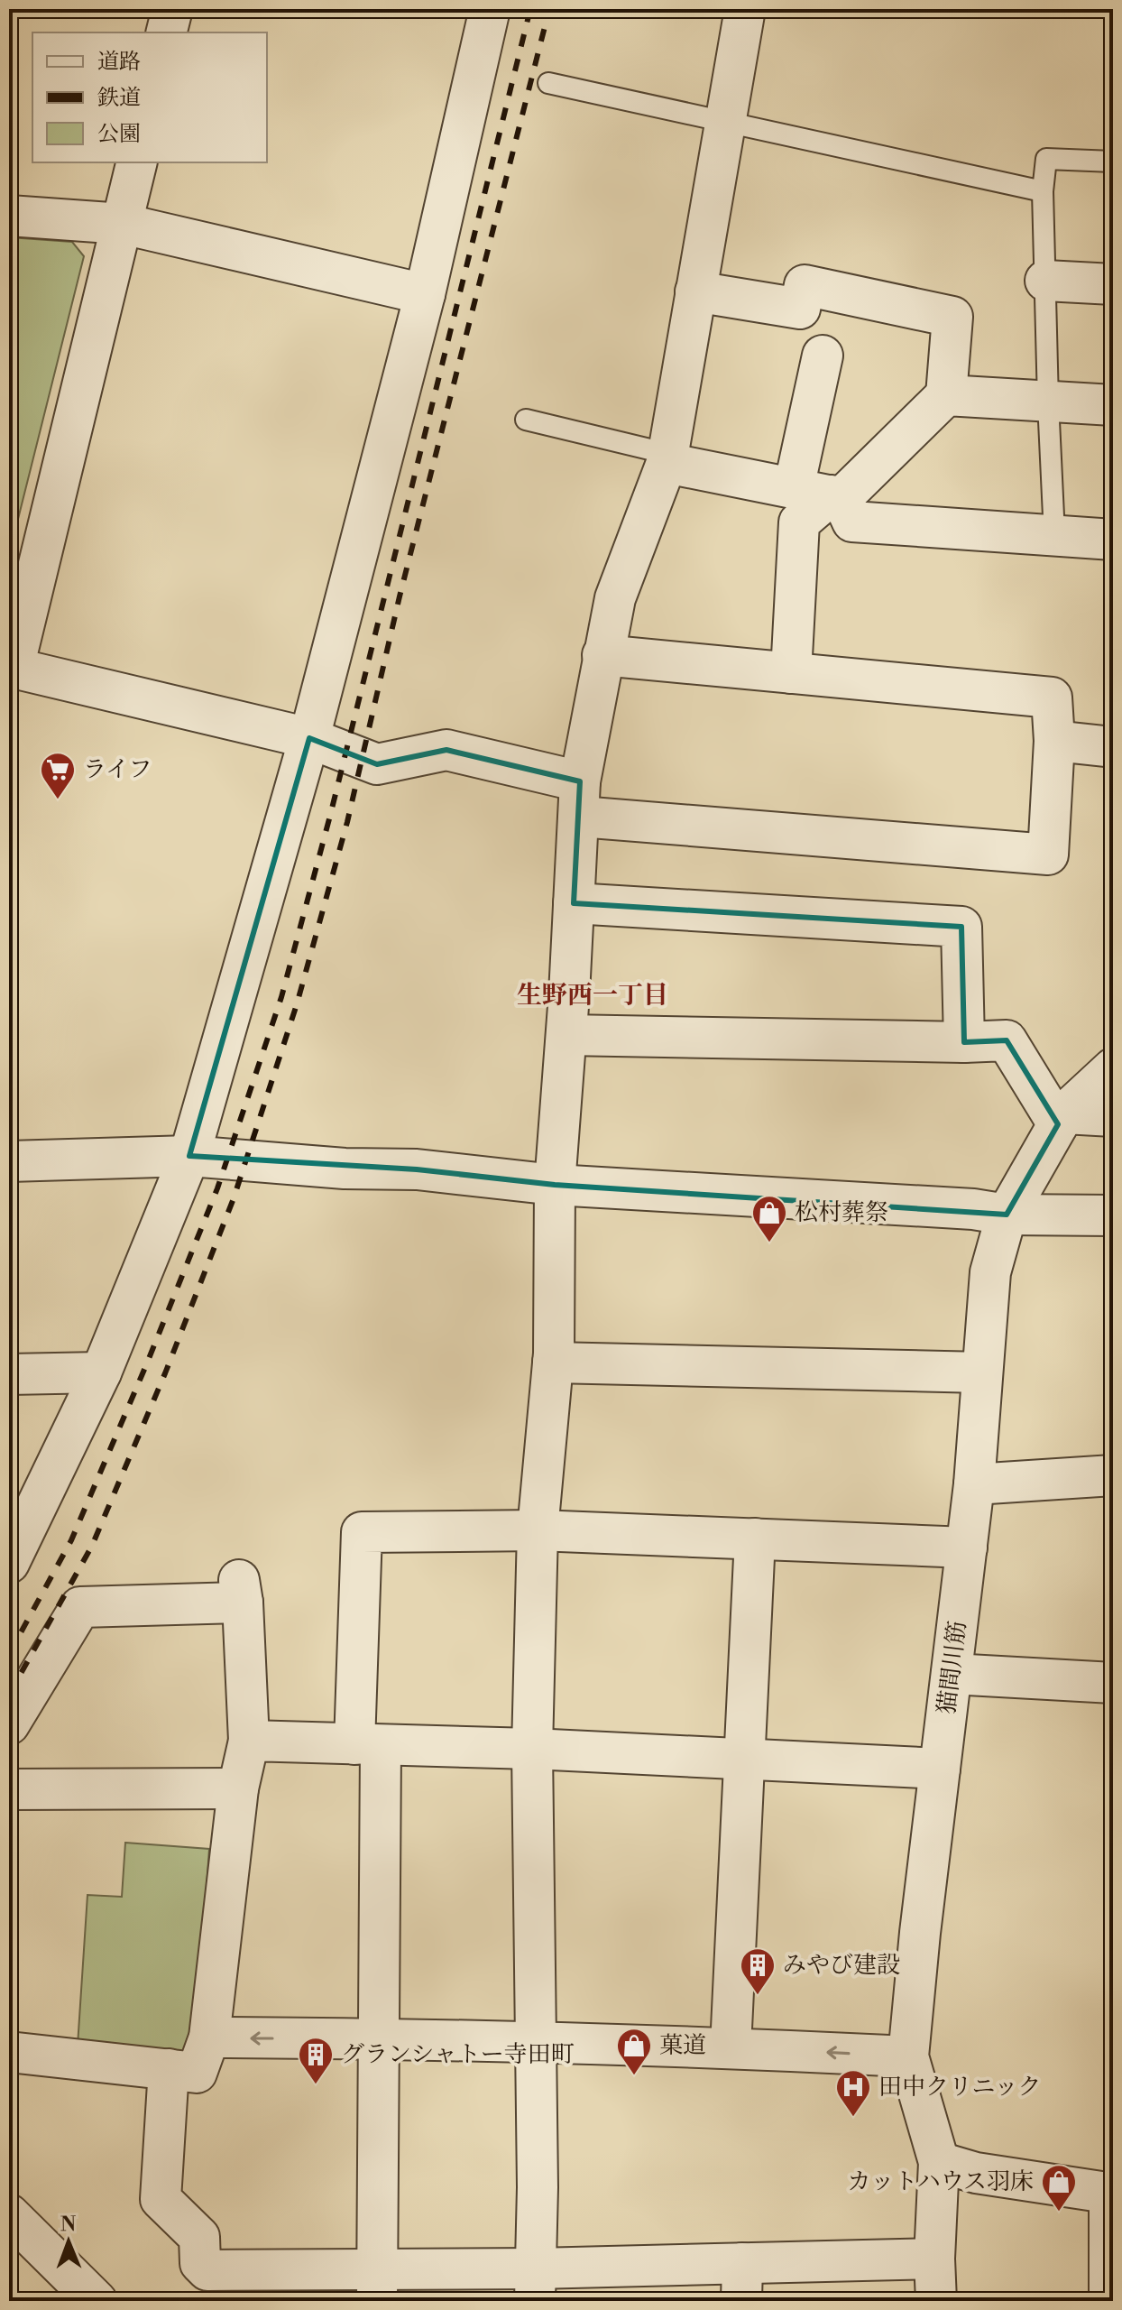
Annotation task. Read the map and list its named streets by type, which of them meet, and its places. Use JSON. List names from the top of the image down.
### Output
{
  "streets": {
    "street": ["猫間川筋"]
  },
  "districts": ["生野西一丁目"],
  "places": {
    "supermarket": ["ライフ"],
    "shop": ["松村葬祭", "菓道", "カットハウス羽床"],
    "building": ["みやび建設", "グランシャトー寺田町"],
    "hospital": ["田中クリニック"]
  },
  "legend": ["道路", "鉄道", "公園"],
  "north": "top"
}
